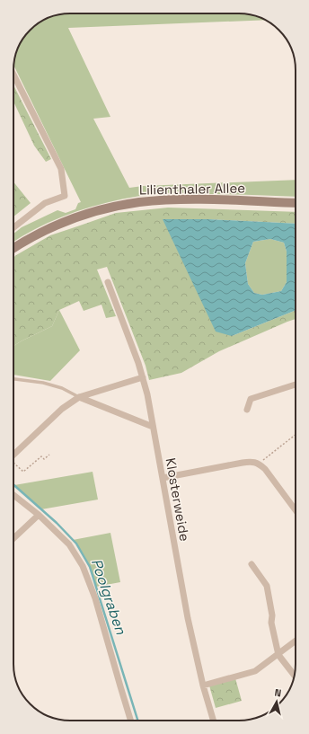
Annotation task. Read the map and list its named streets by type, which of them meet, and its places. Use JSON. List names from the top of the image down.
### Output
{
  "streets": {
    "main road": ["Lilienthaler Allee"],
    "street": ["Klosterweide"]
  },
  "water": ["Poolgraben"],
  "north": "top"
}
